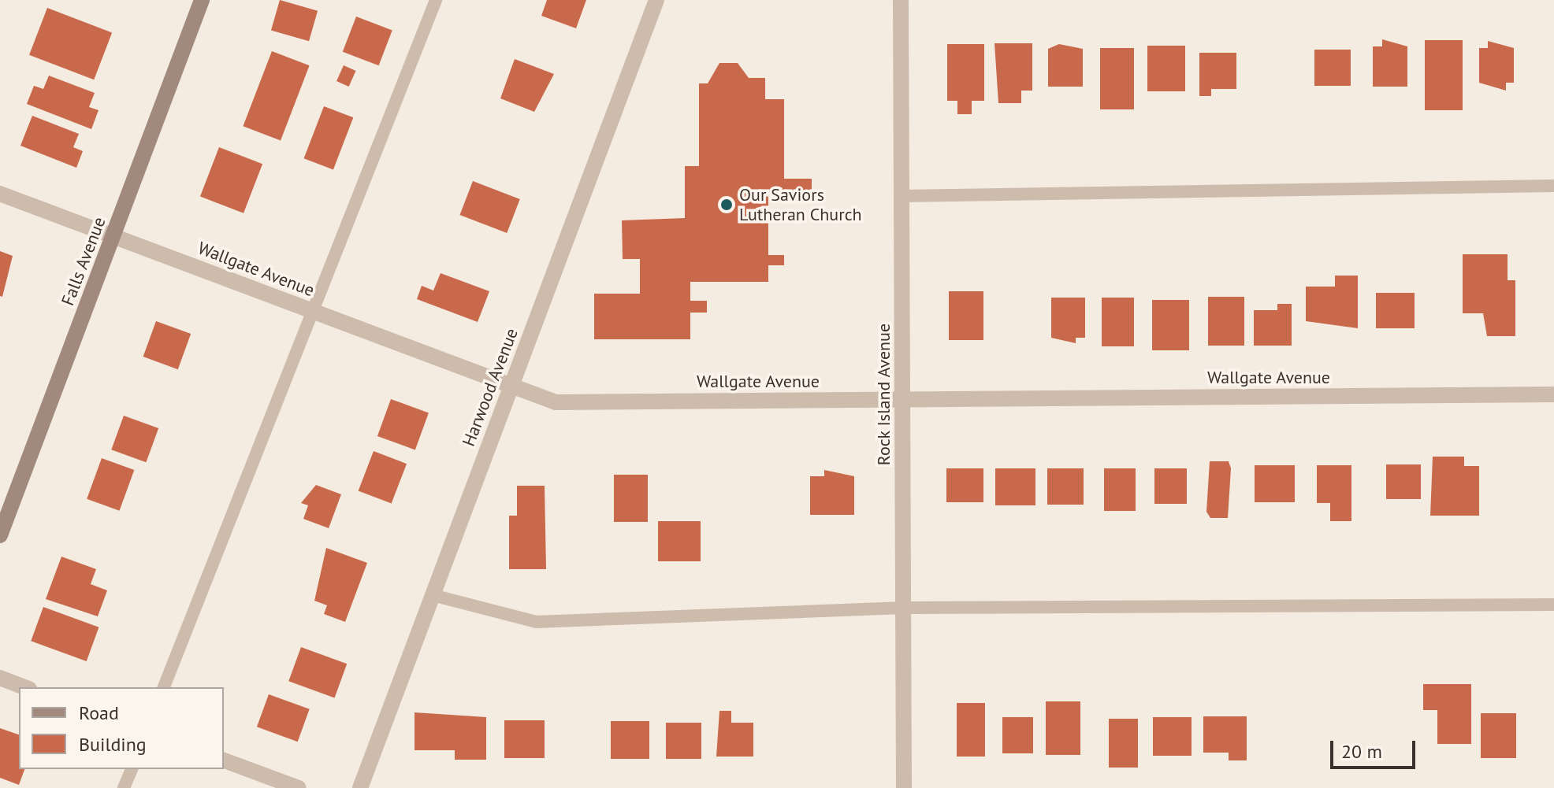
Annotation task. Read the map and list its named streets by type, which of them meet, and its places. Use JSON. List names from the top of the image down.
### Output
{
  "streets": {
    "street": [
      "Falls Avenue",
      "Wallgate Avenue",
      "Harwood Avenue",
      "Rock Island Avenue"
    ]
  },
  "crossings": [
    ["Falls Avenue", "Wallgate Avenue"],
    ["Wallgate Avenue", "Harwood Avenue"],
    ["Wallgate Avenue", "Rock Island Avenue"]
  ],
  "places": ["Our Saviors Lutheran Church"],
  "legend": ["Road", "Building"],
  "scale_bar": "20 m"
}
